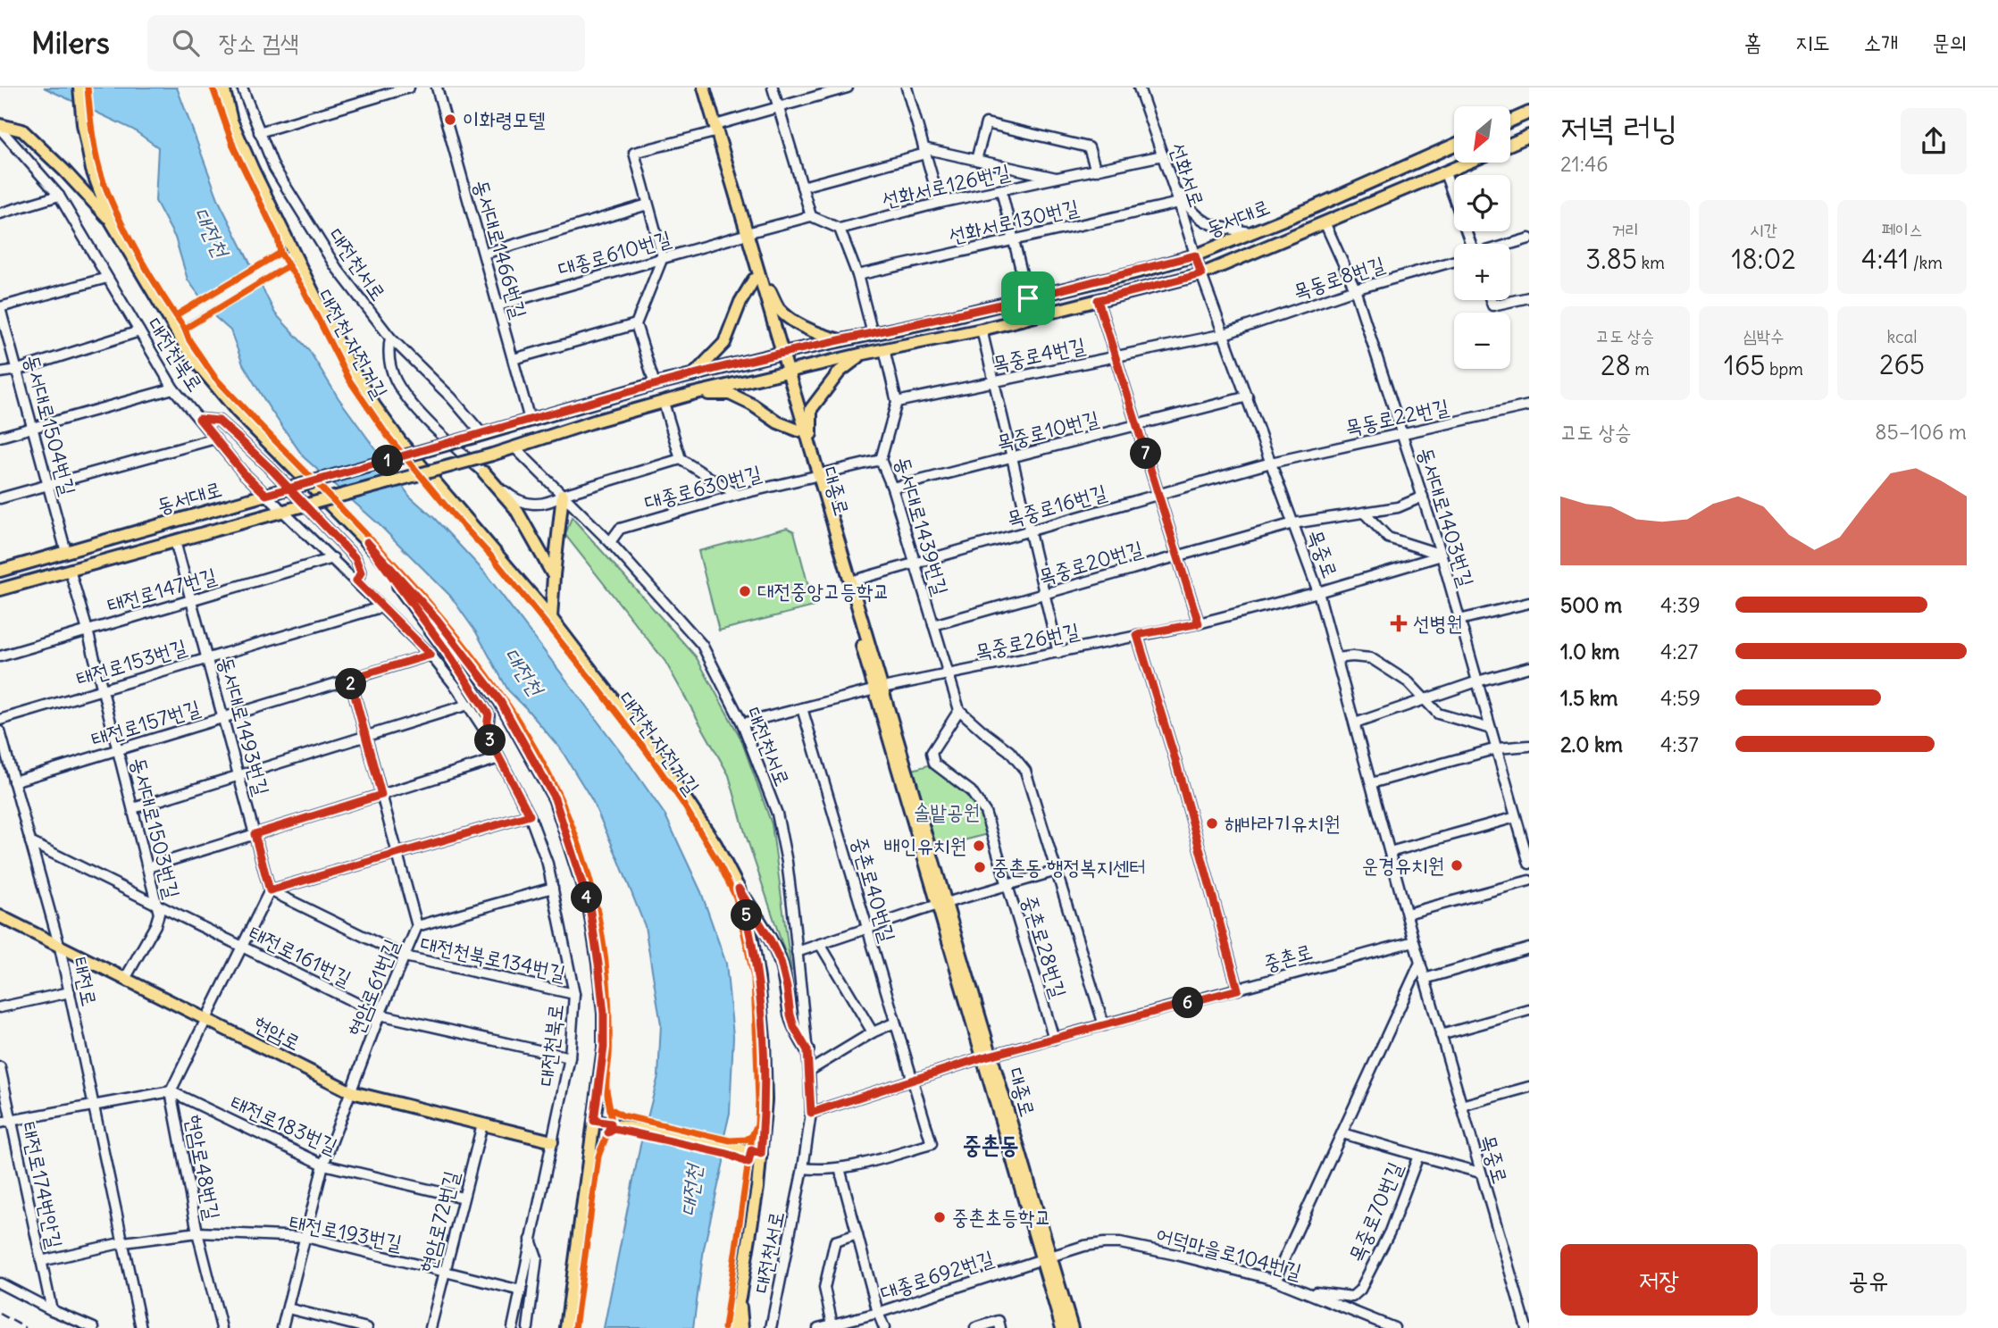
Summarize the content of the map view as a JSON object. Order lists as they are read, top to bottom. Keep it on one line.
{"streets":{"main road":["동서대로","대종로","현암로"],"street":["선화서로","선화서로126번길","선화서로130번길","동서대로1466번길","대종로610번길","대전천서로","목동로8번길","대전천북로","목중로4번길","목동로22번길","동서대로1504번길","목중로10번길","대종로630번길","목중로16번길","동서대로1403번길","동서대로1439번길","목중로","목중로20번길","태전로147번길","목중로26번길","태전로153번길","태전로157번길","동서대로1493번길","동서대로1503번길","중촌로40번길","중촌로28번길","태전로161번길","중촌로","대전천북로134번길","태전로","현암로61번길","태전로183번길","현암로48번길","태전로174번안길","목중로70번길","현암로72번길","태전로193번길","어덕마을로104번길","대종로692번길"],"cycle path":["대전천 자전거길"]},"crossings":[["선화서로","선화서로126번길"],["선화서로","동서대로"],["선화서로","선화서로130번길"],["선화서로","목중로"],["동서대로","동서대로1466번길"],["동서대로","대전천서로"],["동서대로","대전천북로"],["동서대로","동서대로1504번길"],["동서대로","대종로"],["동서대로","동서대로1403번길"],["동서대로","동서대로1439번길"],["동서대로","목중로"],["동서대로","동서대로1493번길"],["동서대로","동서대로1503번길"],["동서대로1466번길","대종로610번길"],["대종로610번길","대종로"],["대전천서로","대종로630번길"],["대전천서로","목중로26번길"],["대전천서로","중촌로"],["목동로8번길","목중로4번길"],["목동로8번길","동서대로1403번길"],["목동로8번길","목중로"],["대전천북로","태전로147번길"],["대전천북로","태전로153번길"],["대전천북로","태전로157번길"],["대전천북로","태전로161번길"],["대전천북로","대전천북로134번길"],["대전천북로","현암로"],["대전천북로","태전로193번길"],["목중로4번길","동서대로1439번길"],["목중로4번길","목중로"],["목동로22번길","목중로16번길"],["목동로22번길","동서대로1403번길"],["목동로22번길","목중로"],["목중로10번길","동서대로1439번길"],["목중로10번길","목중로"],["대종로630번길","대종로"],["대종로","목중로16번길"],["대종로","동서대로1439번길"],["대종로","목중로26번길"],["대종로","중촌로"],["대종로","어덕마을로104번길"],["대종로","대종로692번길"],["목중로16번길","동서대로1439번길"],["목중로16번길","목중로"],["동서대로1403번길","목중로20번길"],["동서대로1403번길","목중로26번길"],["동서대로1439번길","목중로20번길"],["동서대로1439번길","목중로26번길"],["동서대로1439번길","중촌로28번길"],["목중로","목중로20번길"],["목중로","목중로26번길"],["목중로","중촌로"],["목중로","목중로70번길"],["태전로147번길","동서대로1493번길"],["태전로147번길","동서대로1503번길"],["목중로26번길","중촌로40번길"],["태전로153번길","동서대로1493번길"],["태전로153번길","동서대로1503번길"],["태전로157번길","동서대로1493번길"],["태전로157번길","동서대로1503번길"],["태전로157번길","태전로"],["태전로157번길","현암로61번길"],["동서대로1493번길","대전천북로134번길"],["동서대로1503번길","태전로161번길"],["동서대로1503번길","현암로"],["중촌로40번길","중촌로"],["중촌로28번길","중촌로"],["태전로161번길","태전로"],["태전로161번길","현암로61번길"],["대전천북로134번길","현암로61번길"],["태전로","현암로"],["태전로","태전로193번길"],["현암로61번길","현암로"],["현암로61번길","태전로183번길"],["현암로61번길","태전로193번길"],["현암로","현암로48번길"],["현암로","현암로72번길"],["태전로183번길","현암로48번길"],["태전로183번길","현암로72번길"],["현암로48번길","태전로193번길"],["목중로70번길","어덕마을로104번길"],["현암로72번길","태전로193번길"],["어덕마을로104번길","대종로692번길"]],"districts":["중촌동"],"water":["대전천"],"parks":["솔밭공원"],"places":{"other":["이화령모텔","대전중앙고등학교","해바라기유치원","배인유치원","운경유치원","중촌동 행정복지센터","중촌초등학교"],"health":["선병원"]},"north":"bottom left","page":{"header":"Milers","search":"장소 검색","nav":["홈","지도","소개","문의"],"heading":["저녁 러닝","21:46"],"map_buttons":["+","−"],"stats":[["거리","3.85 km"],["시간","18:02"],["페이스","4:41 /km"],["고도 상승","28 m"],["심박수","165 bpm"],["kcal","265"]],"chart":["고도 상승","85–106 m"],"pins":["7","1","2","3","4","5","6"],"list":[{"name":"500 m","note":"4:39"},{"name":"1.0 km","note":"4:27"},{"name":"1.5 km","note":"4:59"},{"name":"2.0 km","note":"4:37"}],"buttons":["저장","공유"]}}
